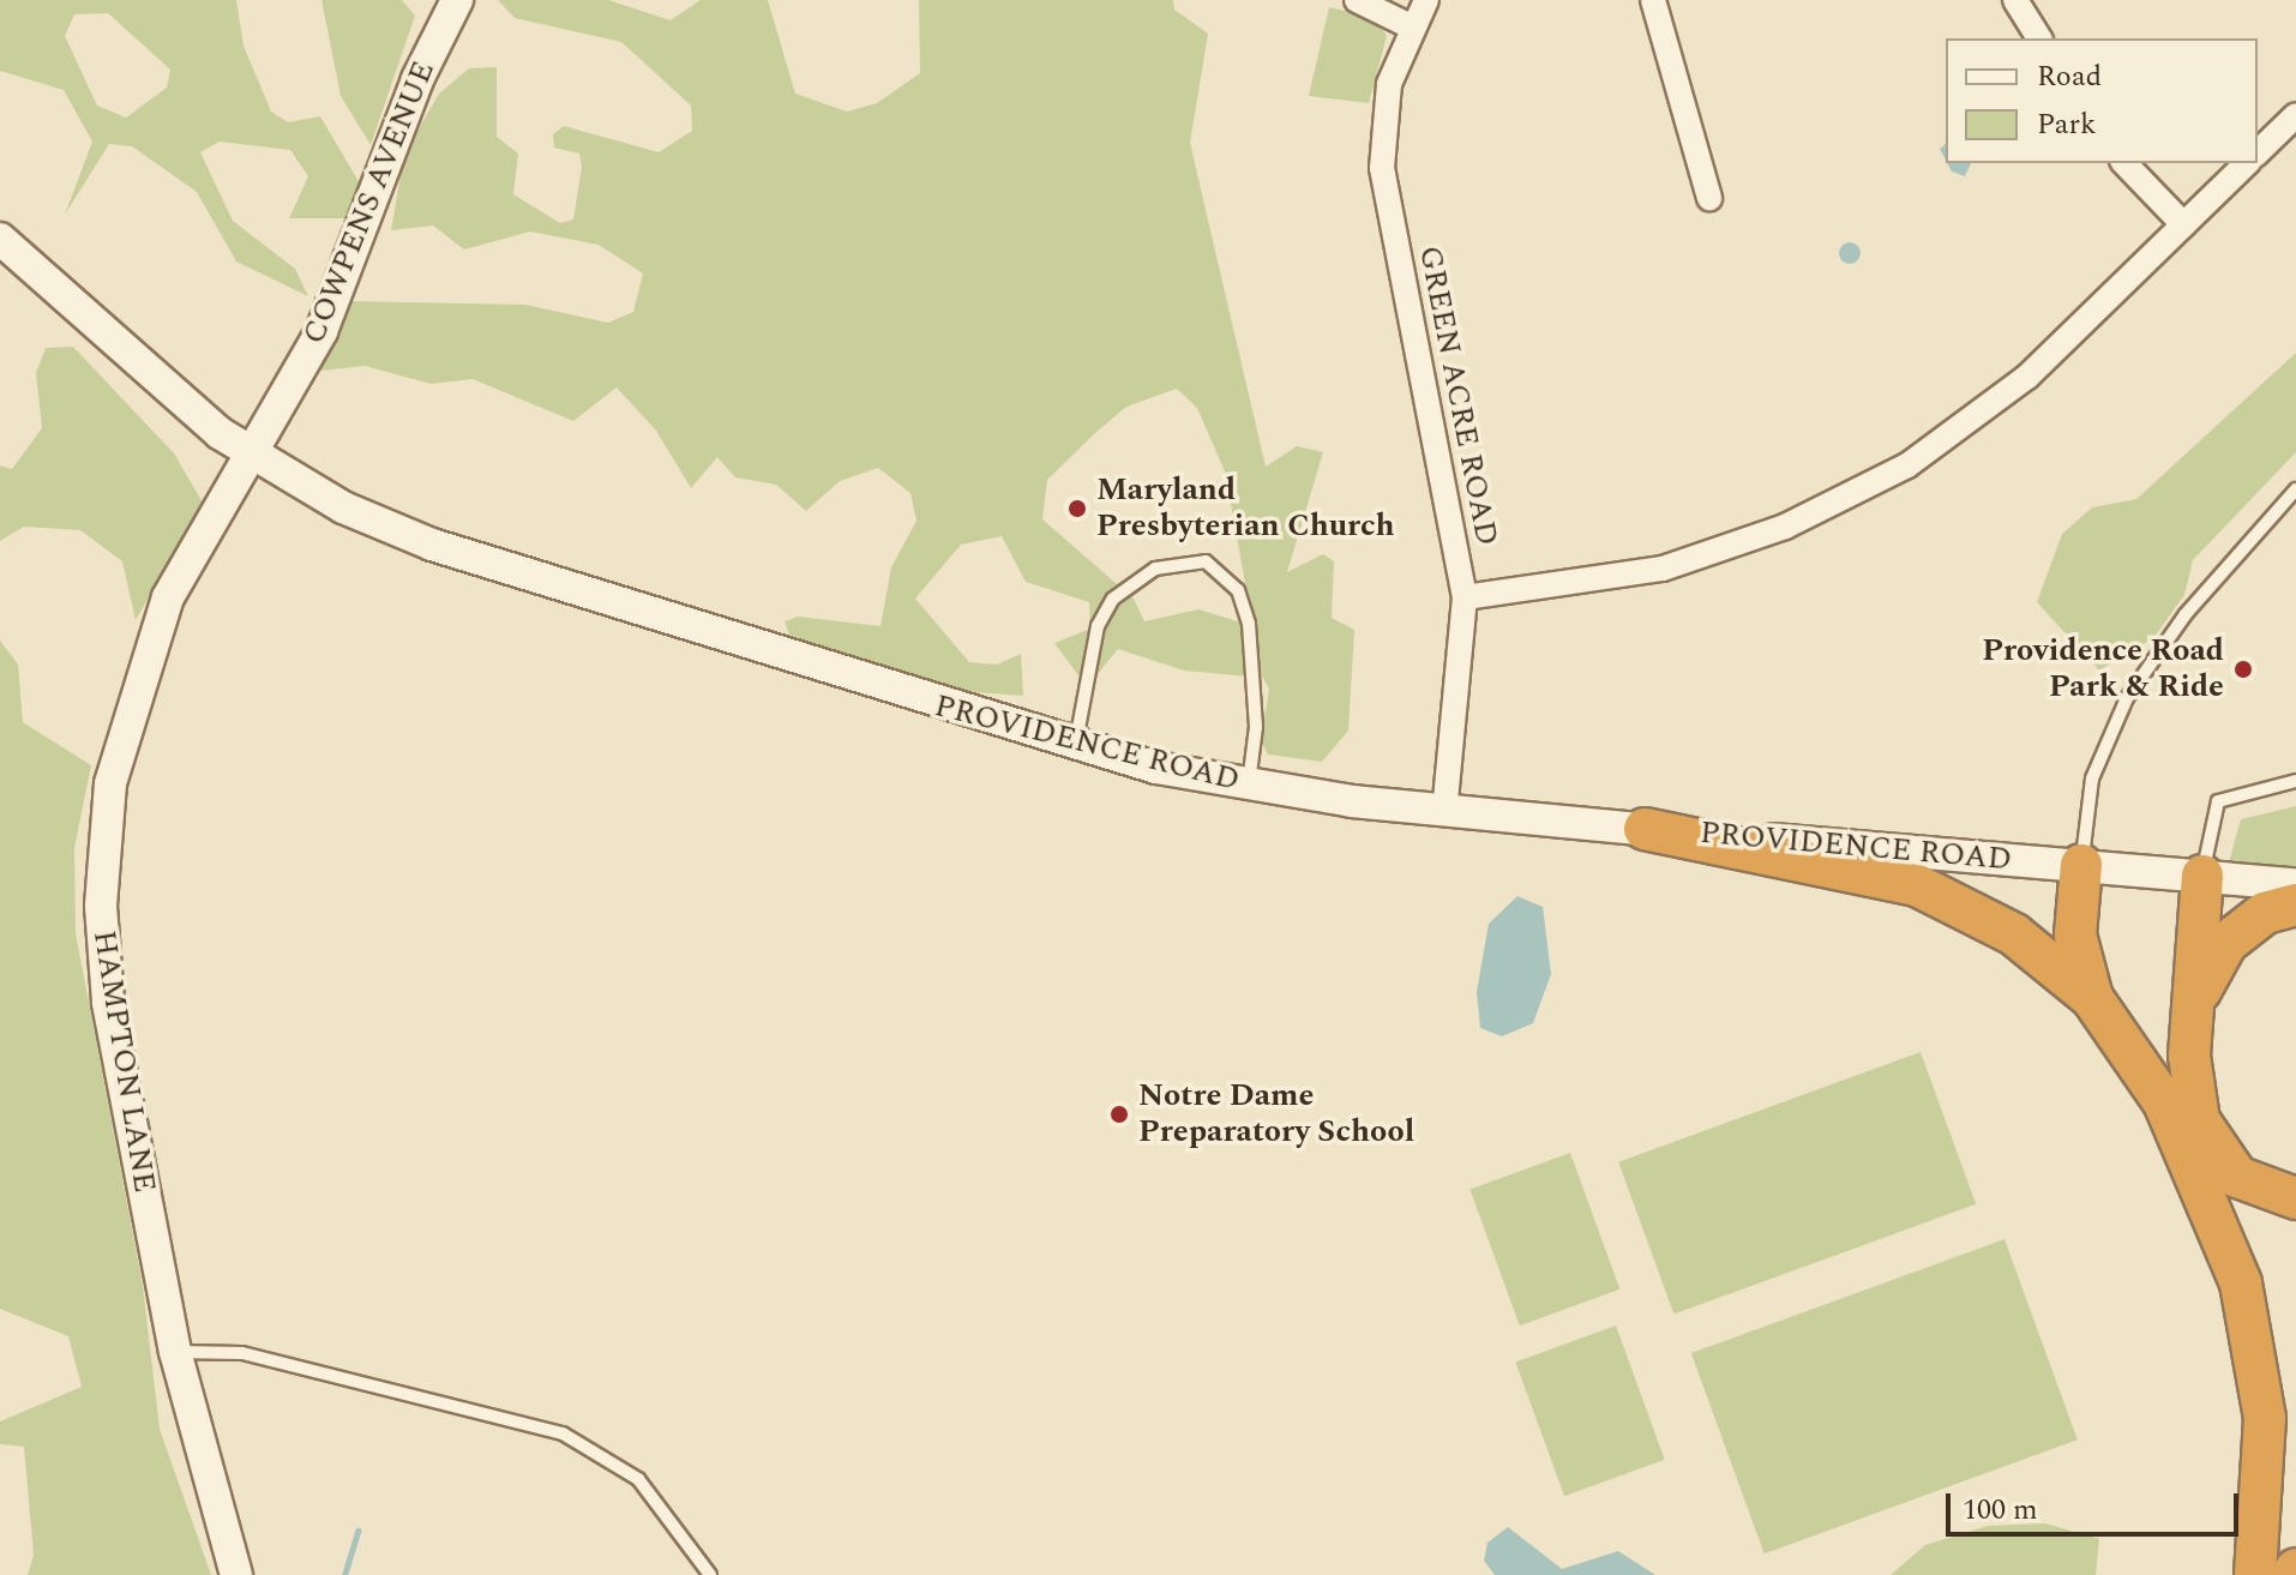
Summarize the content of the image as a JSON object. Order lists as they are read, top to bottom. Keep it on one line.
{"streets":{"street":["COWPENS AVENUE","GREEN ACRE ROAD","PROVIDENCE ROAD","HAMPTON LANE"]},"crossings":[["COWPENS AVENUE","PROVIDENCE ROAD"],["COWPENS AVENUE","HAMPTON LANE"],["GREEN ACRE ROAD","PROVIDENCE ROAD"],["PROVIDENCE ROAD","HAMPTON LANE"]],"places":["Maryland Presbyterian Church","Providence Road Park & Ride","Notre Dame Preparatory School"],"legend":["Road","Park"],"scale_bar":"100 m"}
